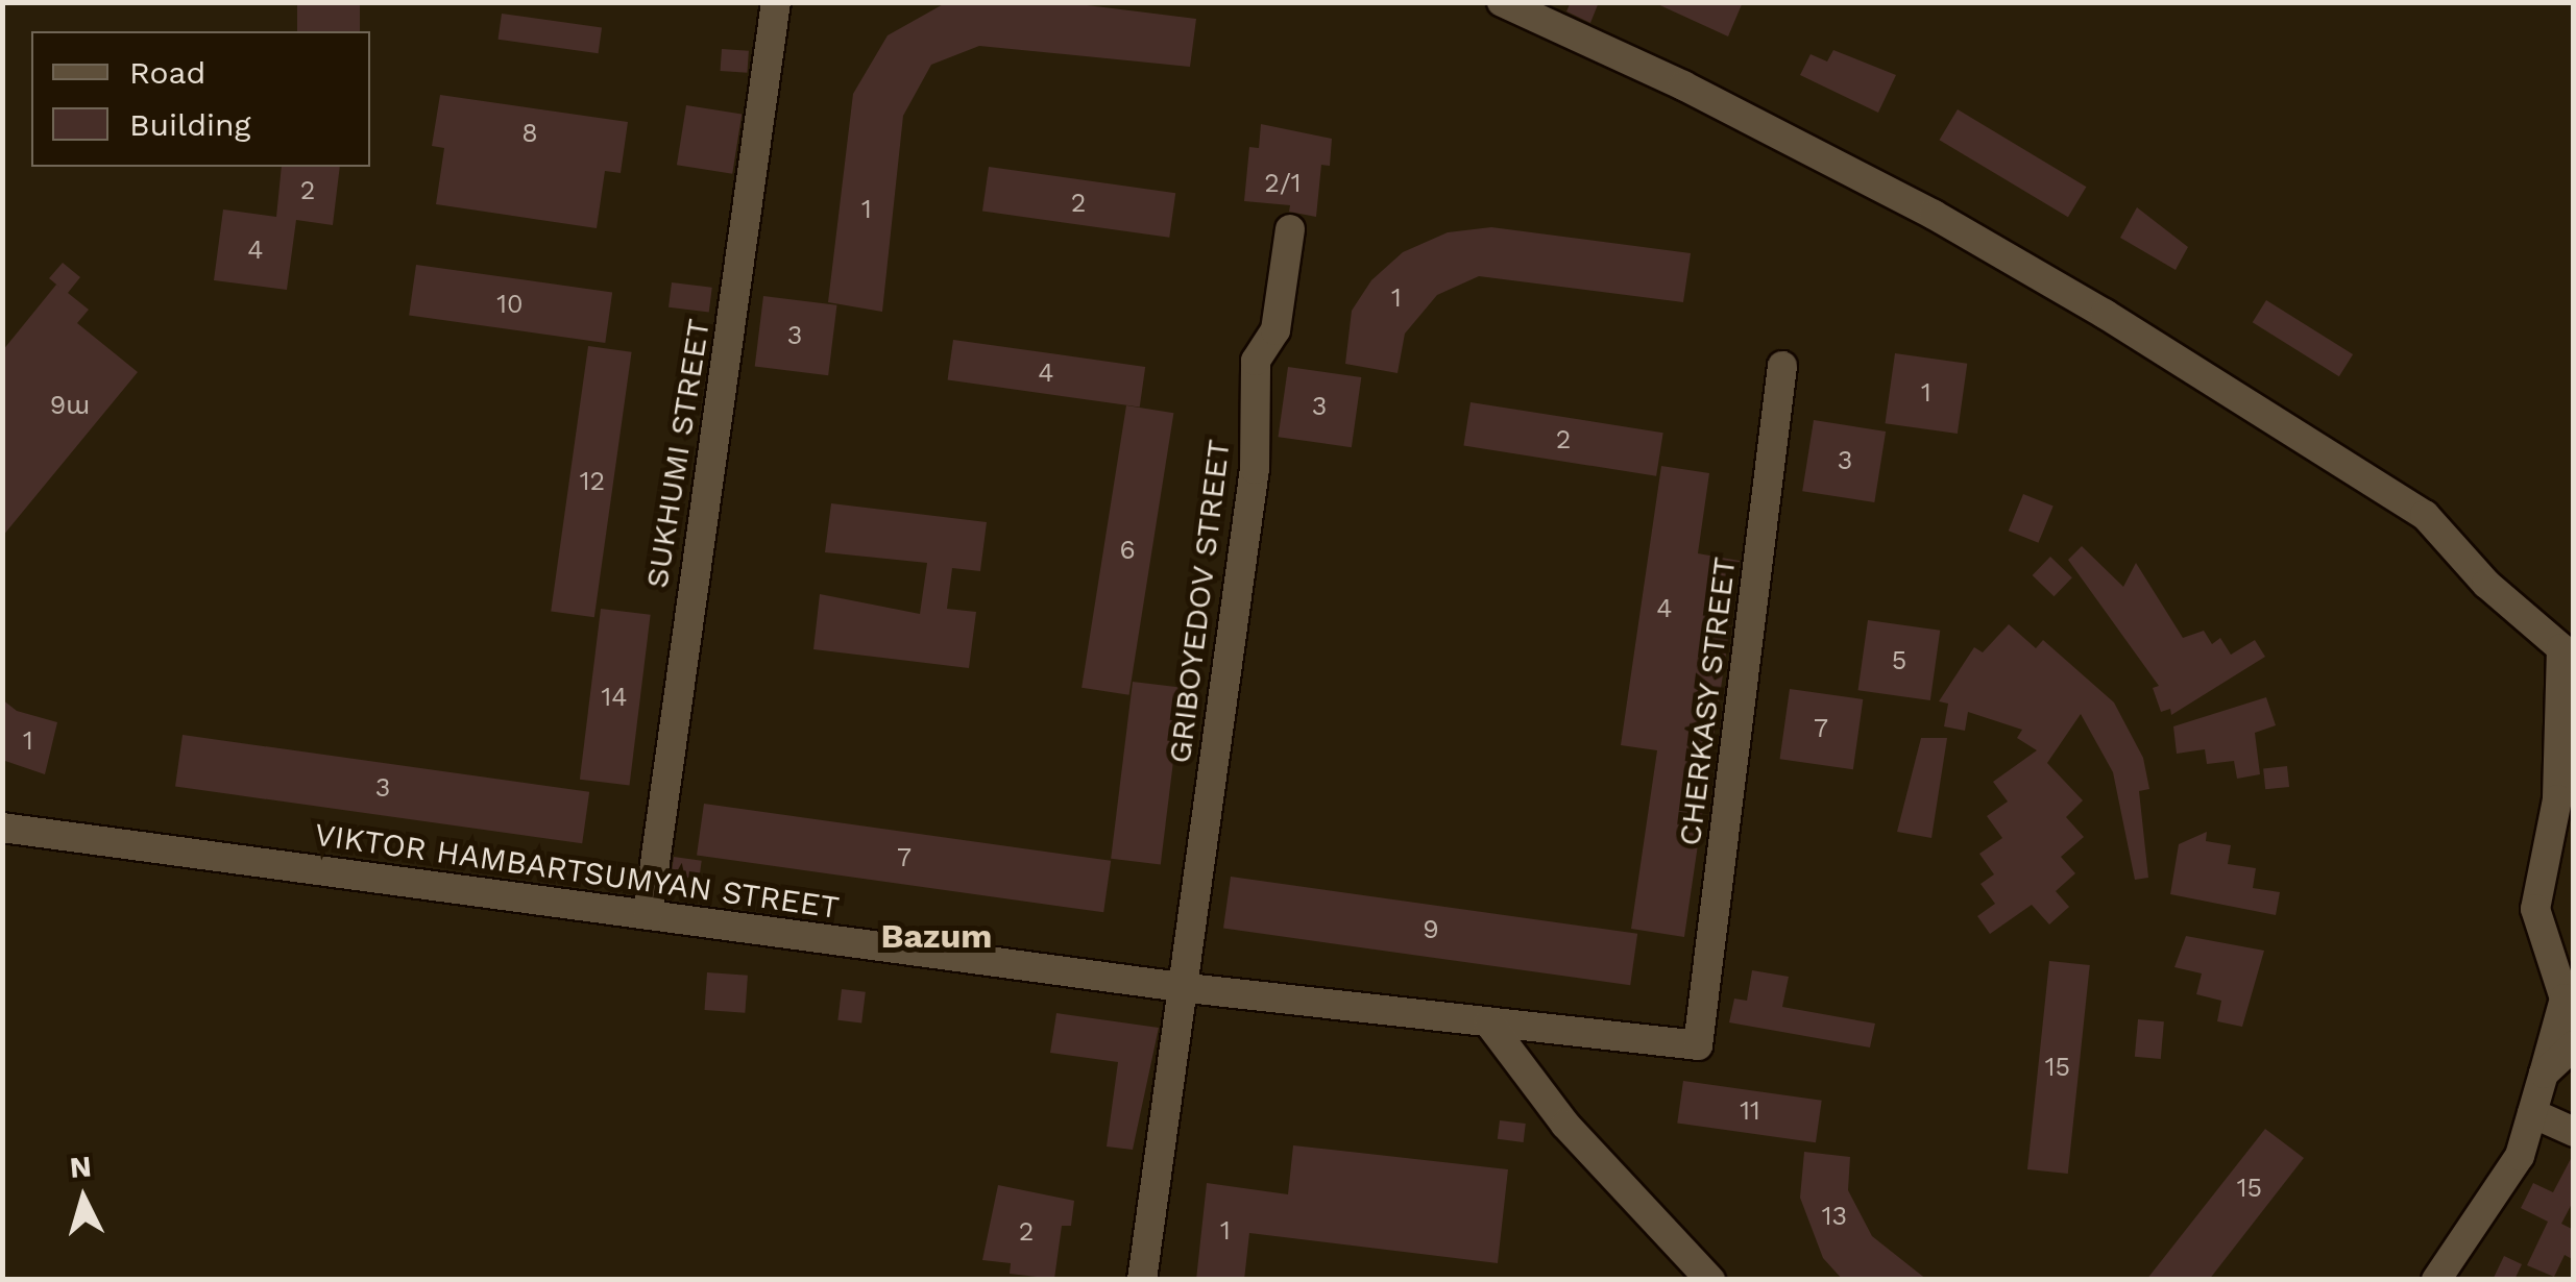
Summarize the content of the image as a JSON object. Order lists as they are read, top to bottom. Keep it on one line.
{"streets":{"street":["SUKHUMI STREET","GRIBOYEDOV STREET","CHERKASY STREET","VIKTOR HAMBARTSUMYAN STREET"]},"crossings":[["SUKHUMI STREET","VIKTOR HAMBARTSUMYAN STREET"],["GRIBOYEDOV STREET","VIKTOR HAMBARTSUMYAN STREET"],["CHERKASY STREET","VIKTOR HAMBARTSUMYAN STREET"]],"districts":["Bazum"],"house_numbers":["8","2/1","2","2","1","4","1","10","3","4","1","9ա","3","2","3","12","6","4","5","14","7","1","3","7","9","15","11","15","13","1","2"],"legend":["Road","Building"],"north":"top"}
